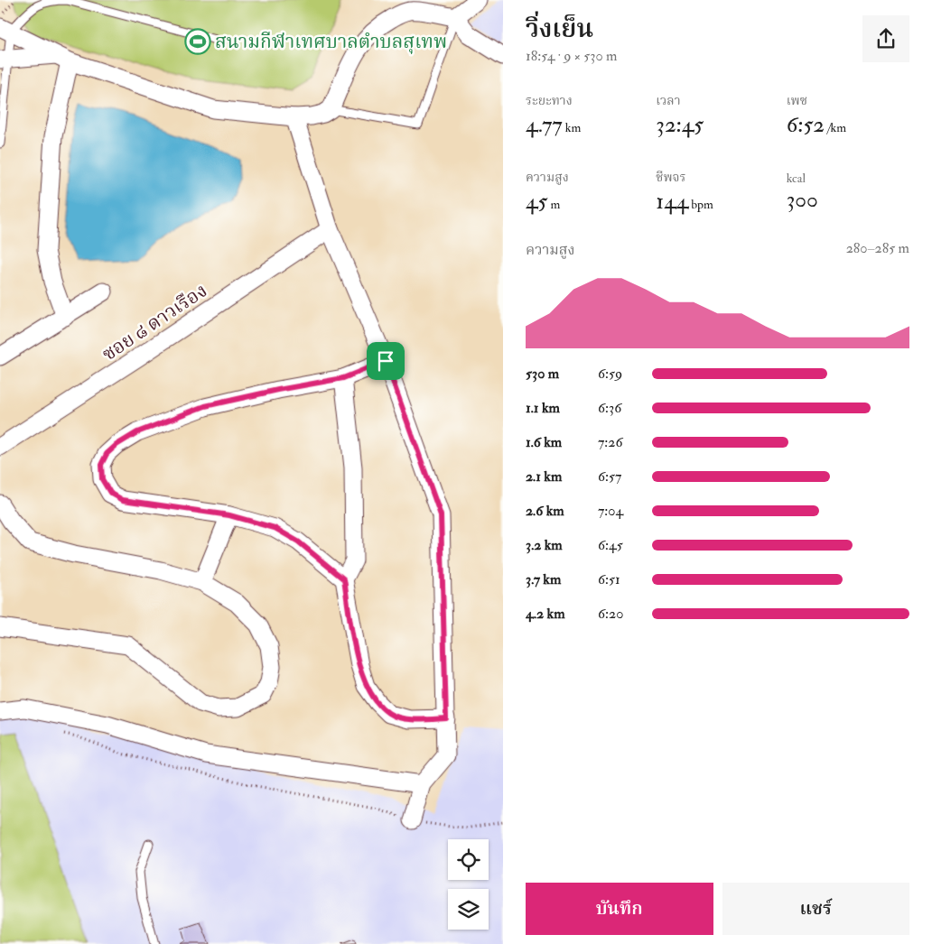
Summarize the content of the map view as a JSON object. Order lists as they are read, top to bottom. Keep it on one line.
{"streets":{"street":["ซอย ๘ ดาวเรือง"]},"places":{"sports":["สนามกีฬาเทศบาลตำบลสุเทพ"]},"page":{"heading":["วิ่งเย็น","18:54 · 9 × 530 m"],"stats":[["ระยะทาง","4.77 km"],["เวลา","32:45"],["เพซ","6:52 /km"],["ความสูง","45 m"],["ชีพจร","144 bpm"],["kcal","300"]],"chart":["ความสูง","280–285 m"],"list":[{"name":"530 m","note":"6:59"},{"name":"1.1 km","note":"6:36"},{"name":"1.6 km","note":"7:26"},{"name":"2.1 km","note":"6:57"},{"name":"2.6 km","note":"7:04"},{"name":"3.2 km","note":"6:45"},{"name":"3.7 km","note":"6:51"},{"name":"4.2 km","note":"6:20"}],"buttons":["บันทึก","แชร์"]}}
